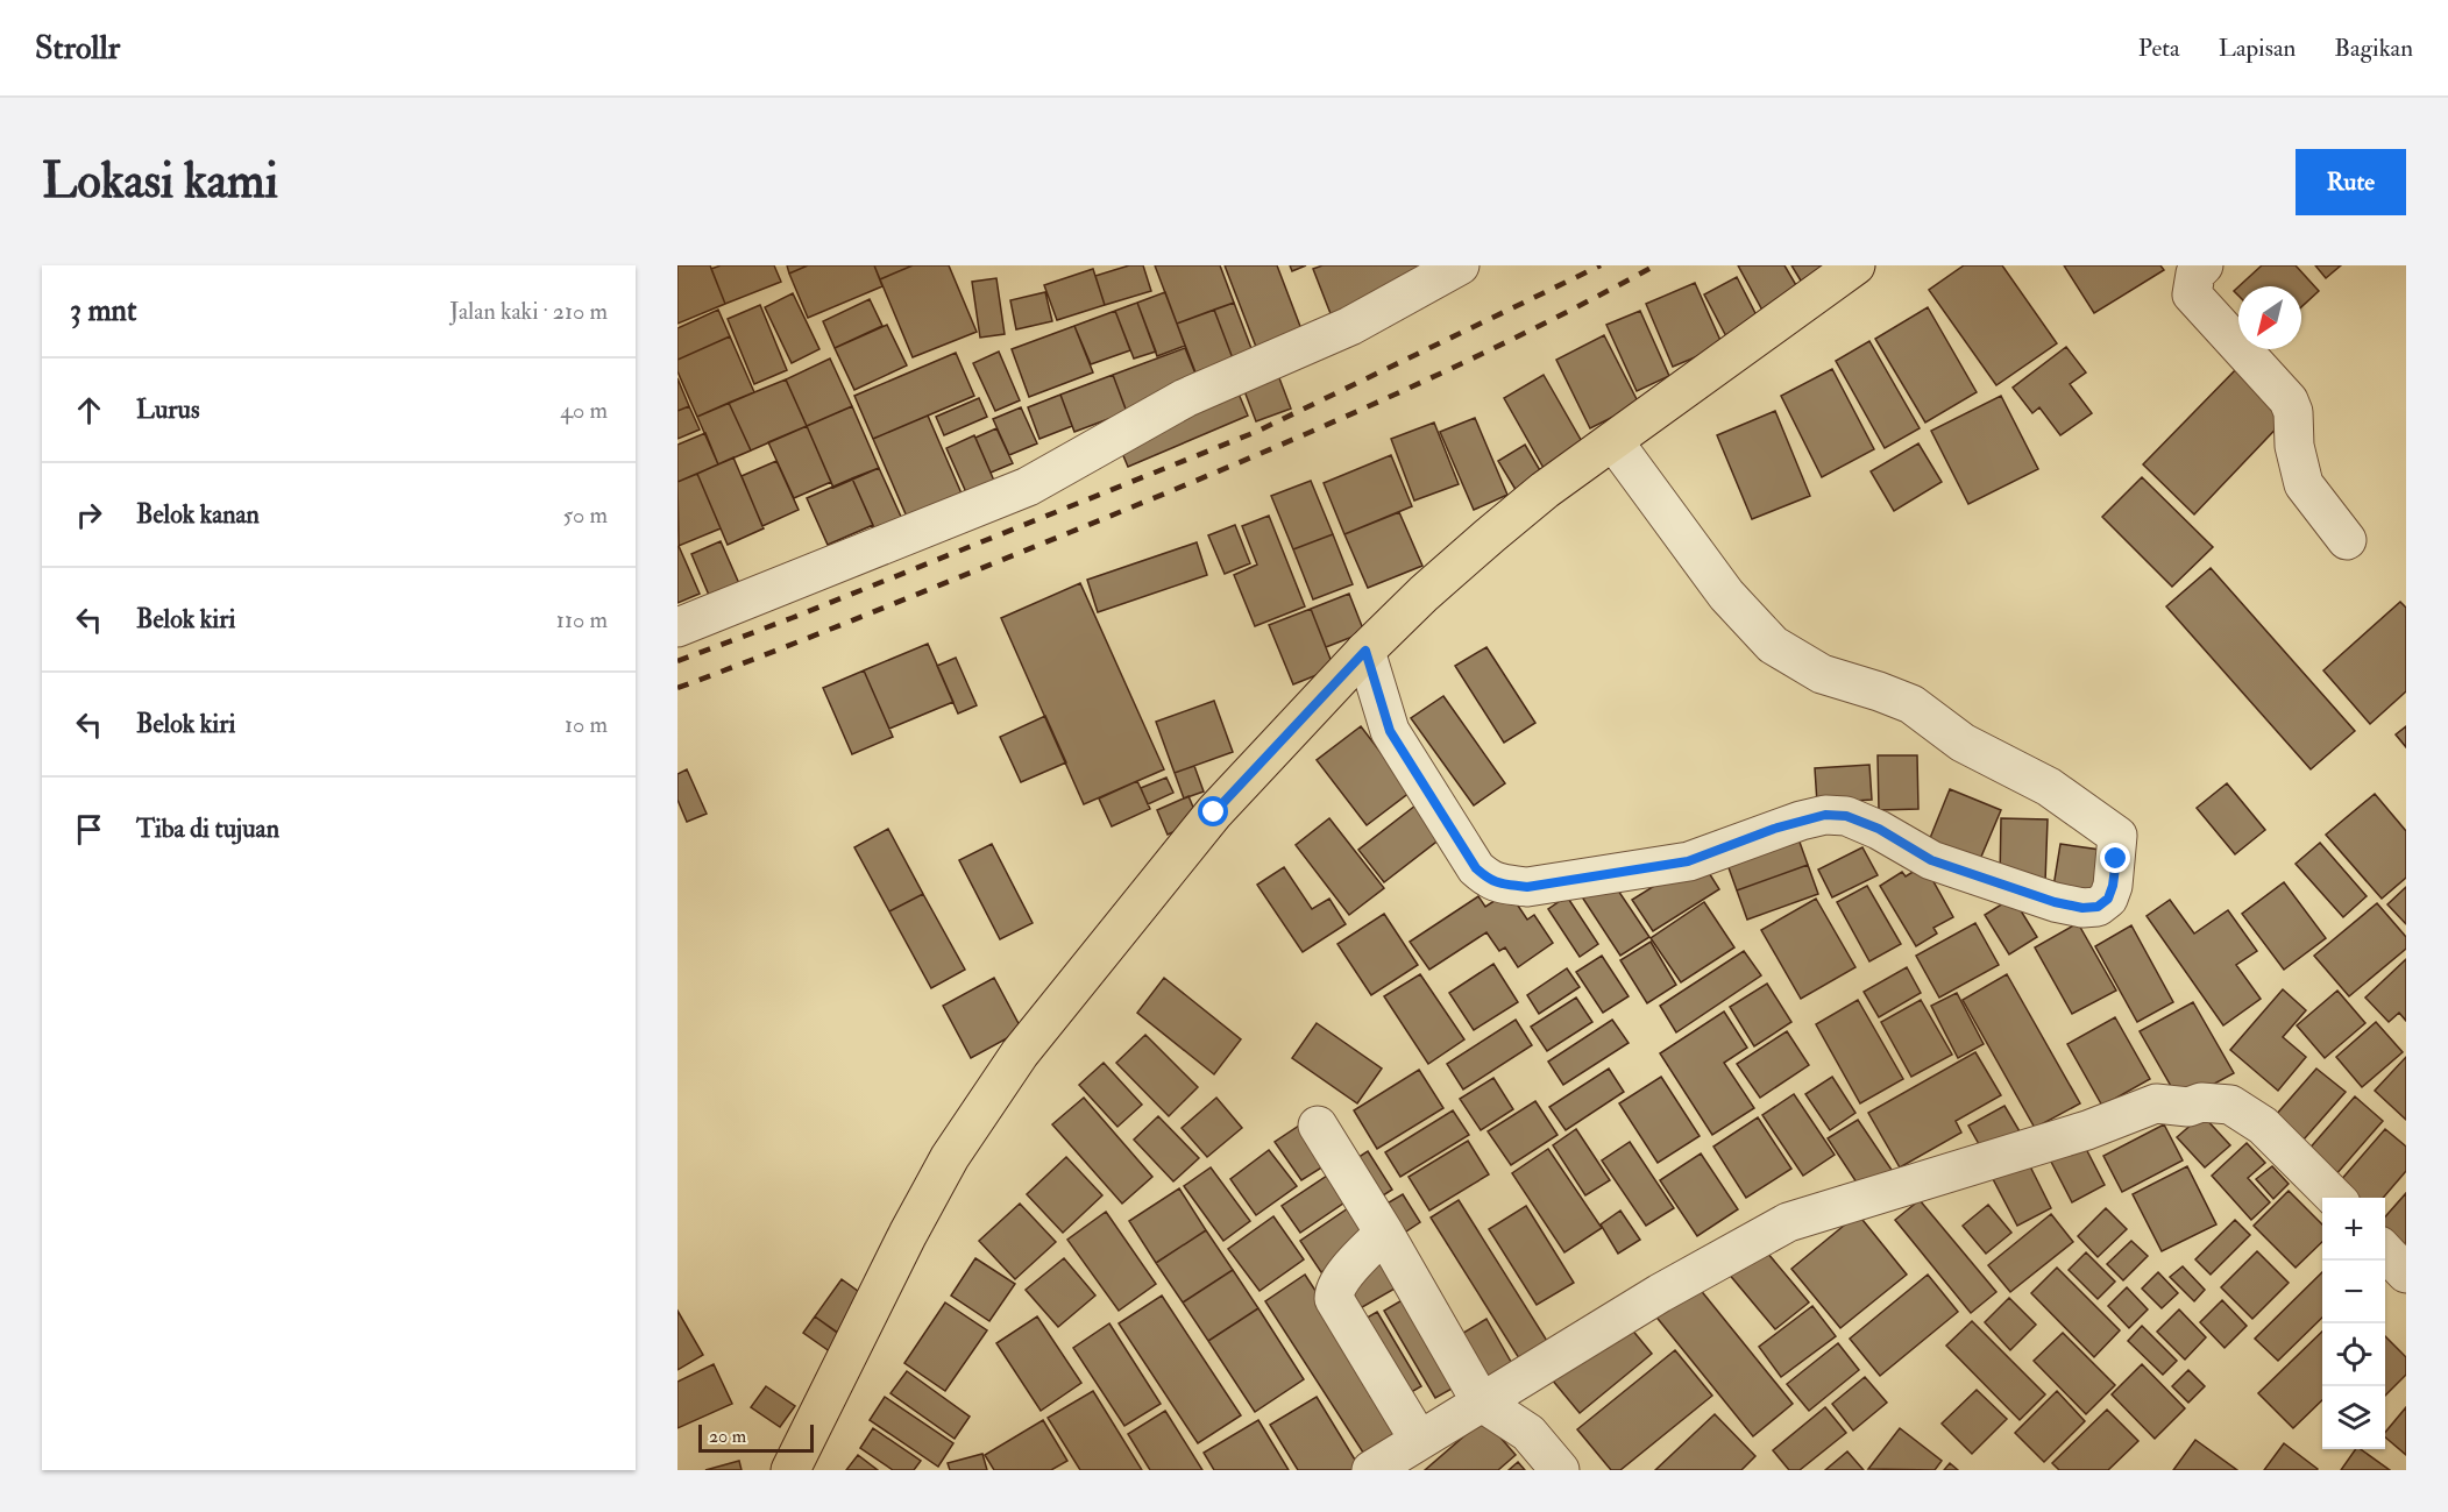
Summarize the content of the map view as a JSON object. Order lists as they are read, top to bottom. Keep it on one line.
{"scale_bar":"20 m","north":"bottom left","page":{"header":"Strollr","nav":["Peta","Lapisan","Bagikan"],"buttons":"Rute","title":"Lokasi kami","heading":["3 mnt","Jalan kaki · 210 m"],"list":[["Lurus","40 m"],["Belok kanan","50 m"],["Belok kiri","110 m"],["Belok kiri","10 m"],"Tiba di tujuan"],"map_buttons":["+","−"],"scale":"20 m"}}
